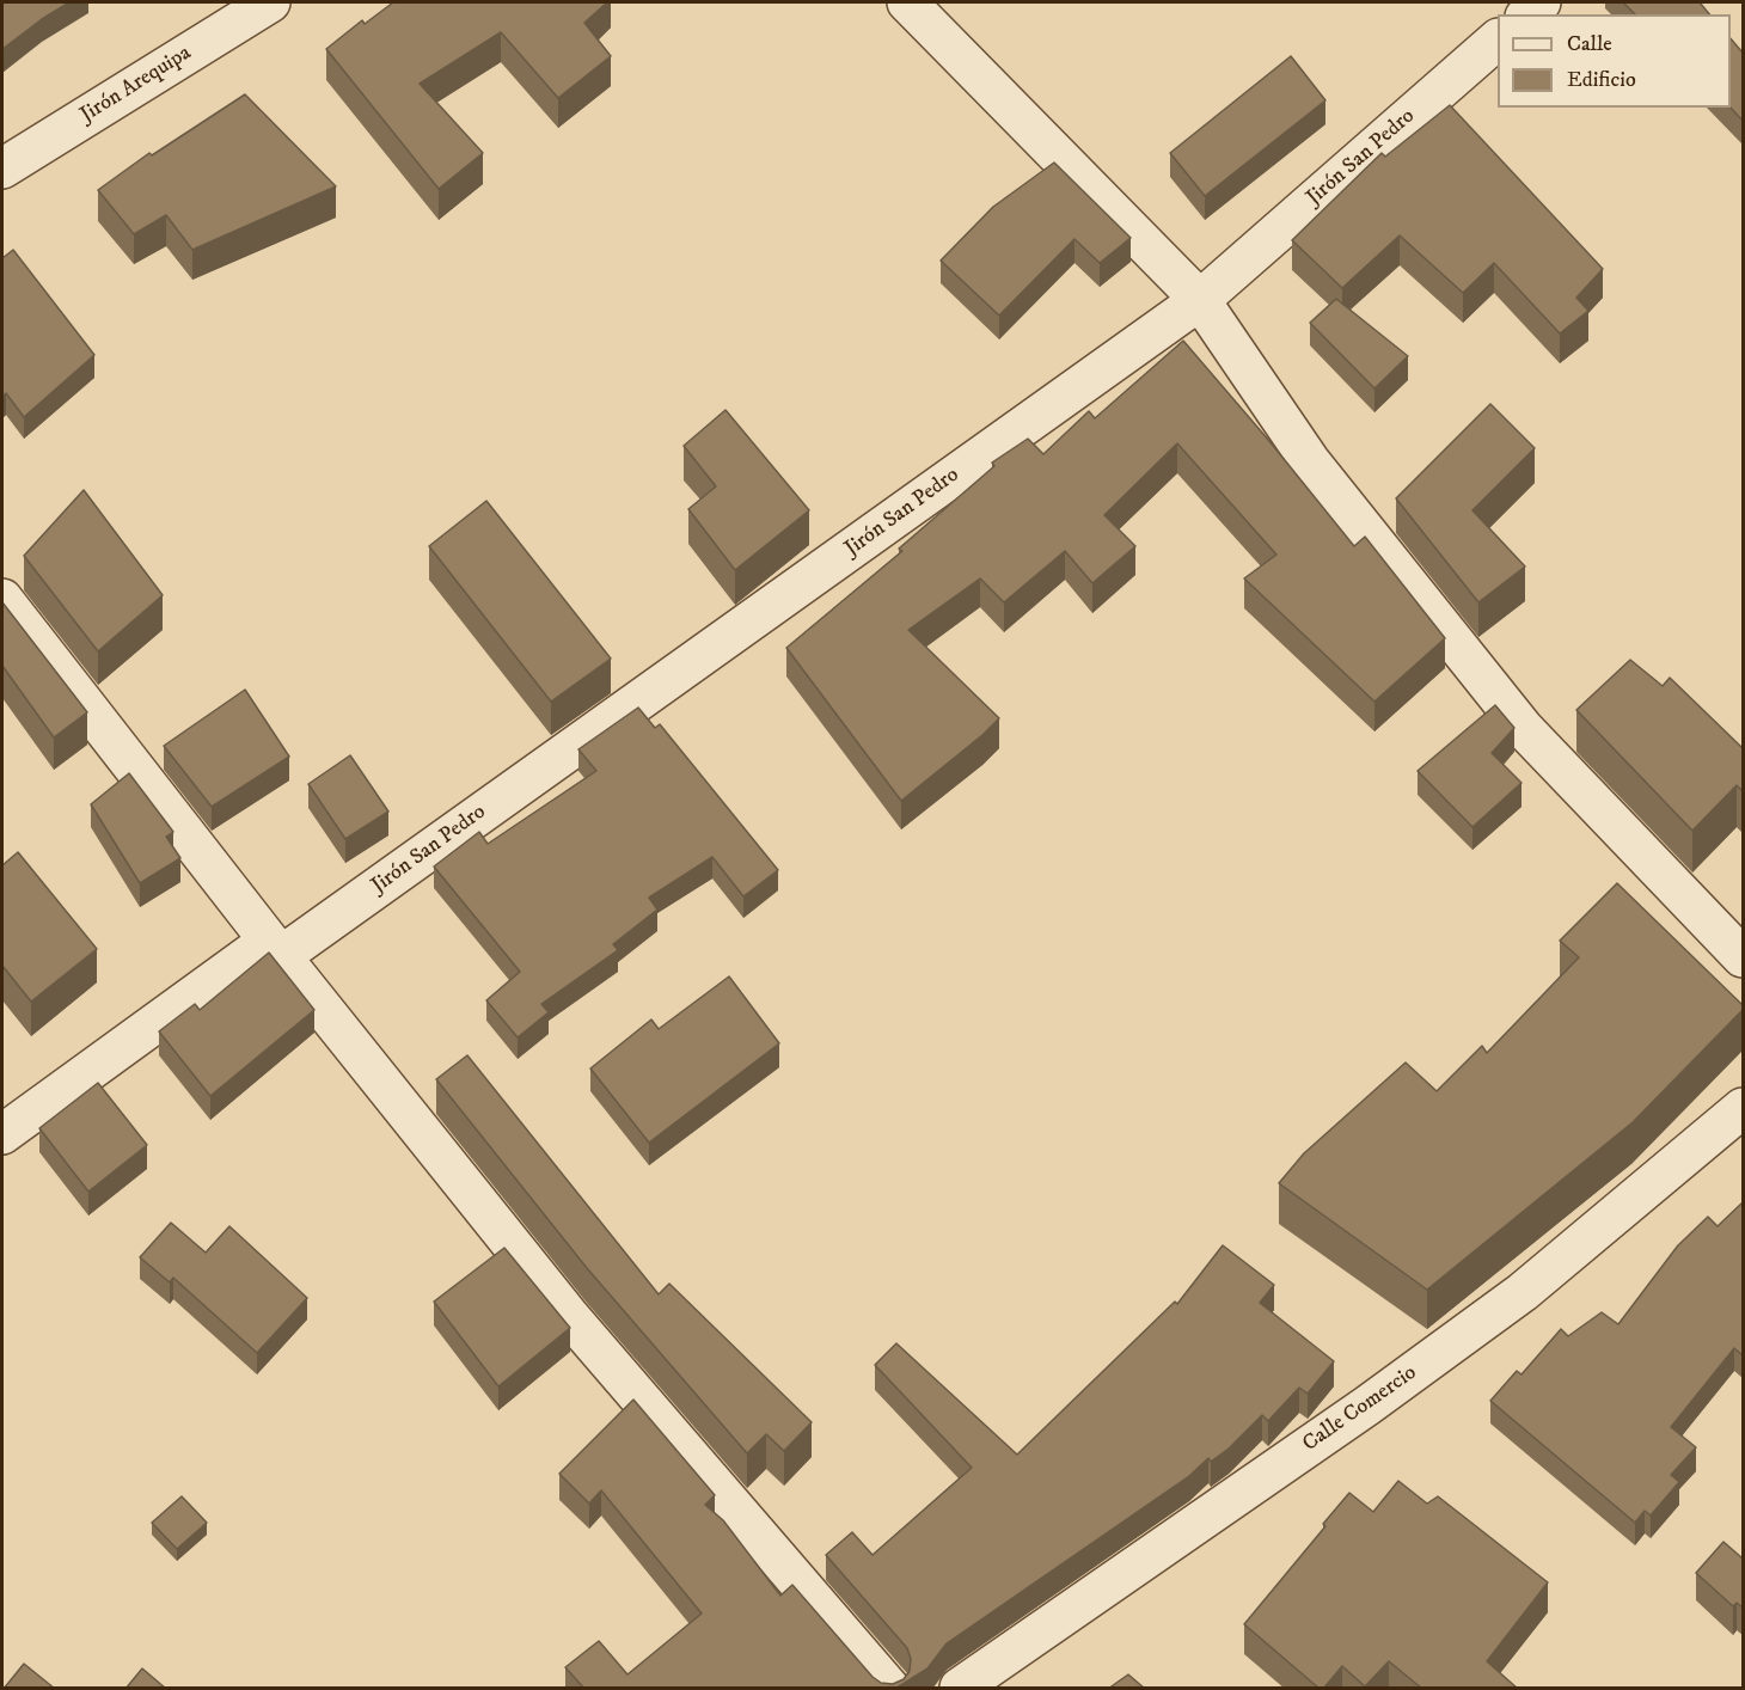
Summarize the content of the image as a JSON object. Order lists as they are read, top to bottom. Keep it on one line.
{"streets":{"street":["Jirón Arequipa","Jirón San Pedro","Calle Comercio"]},"legend":["Calle","Edificio"]}
